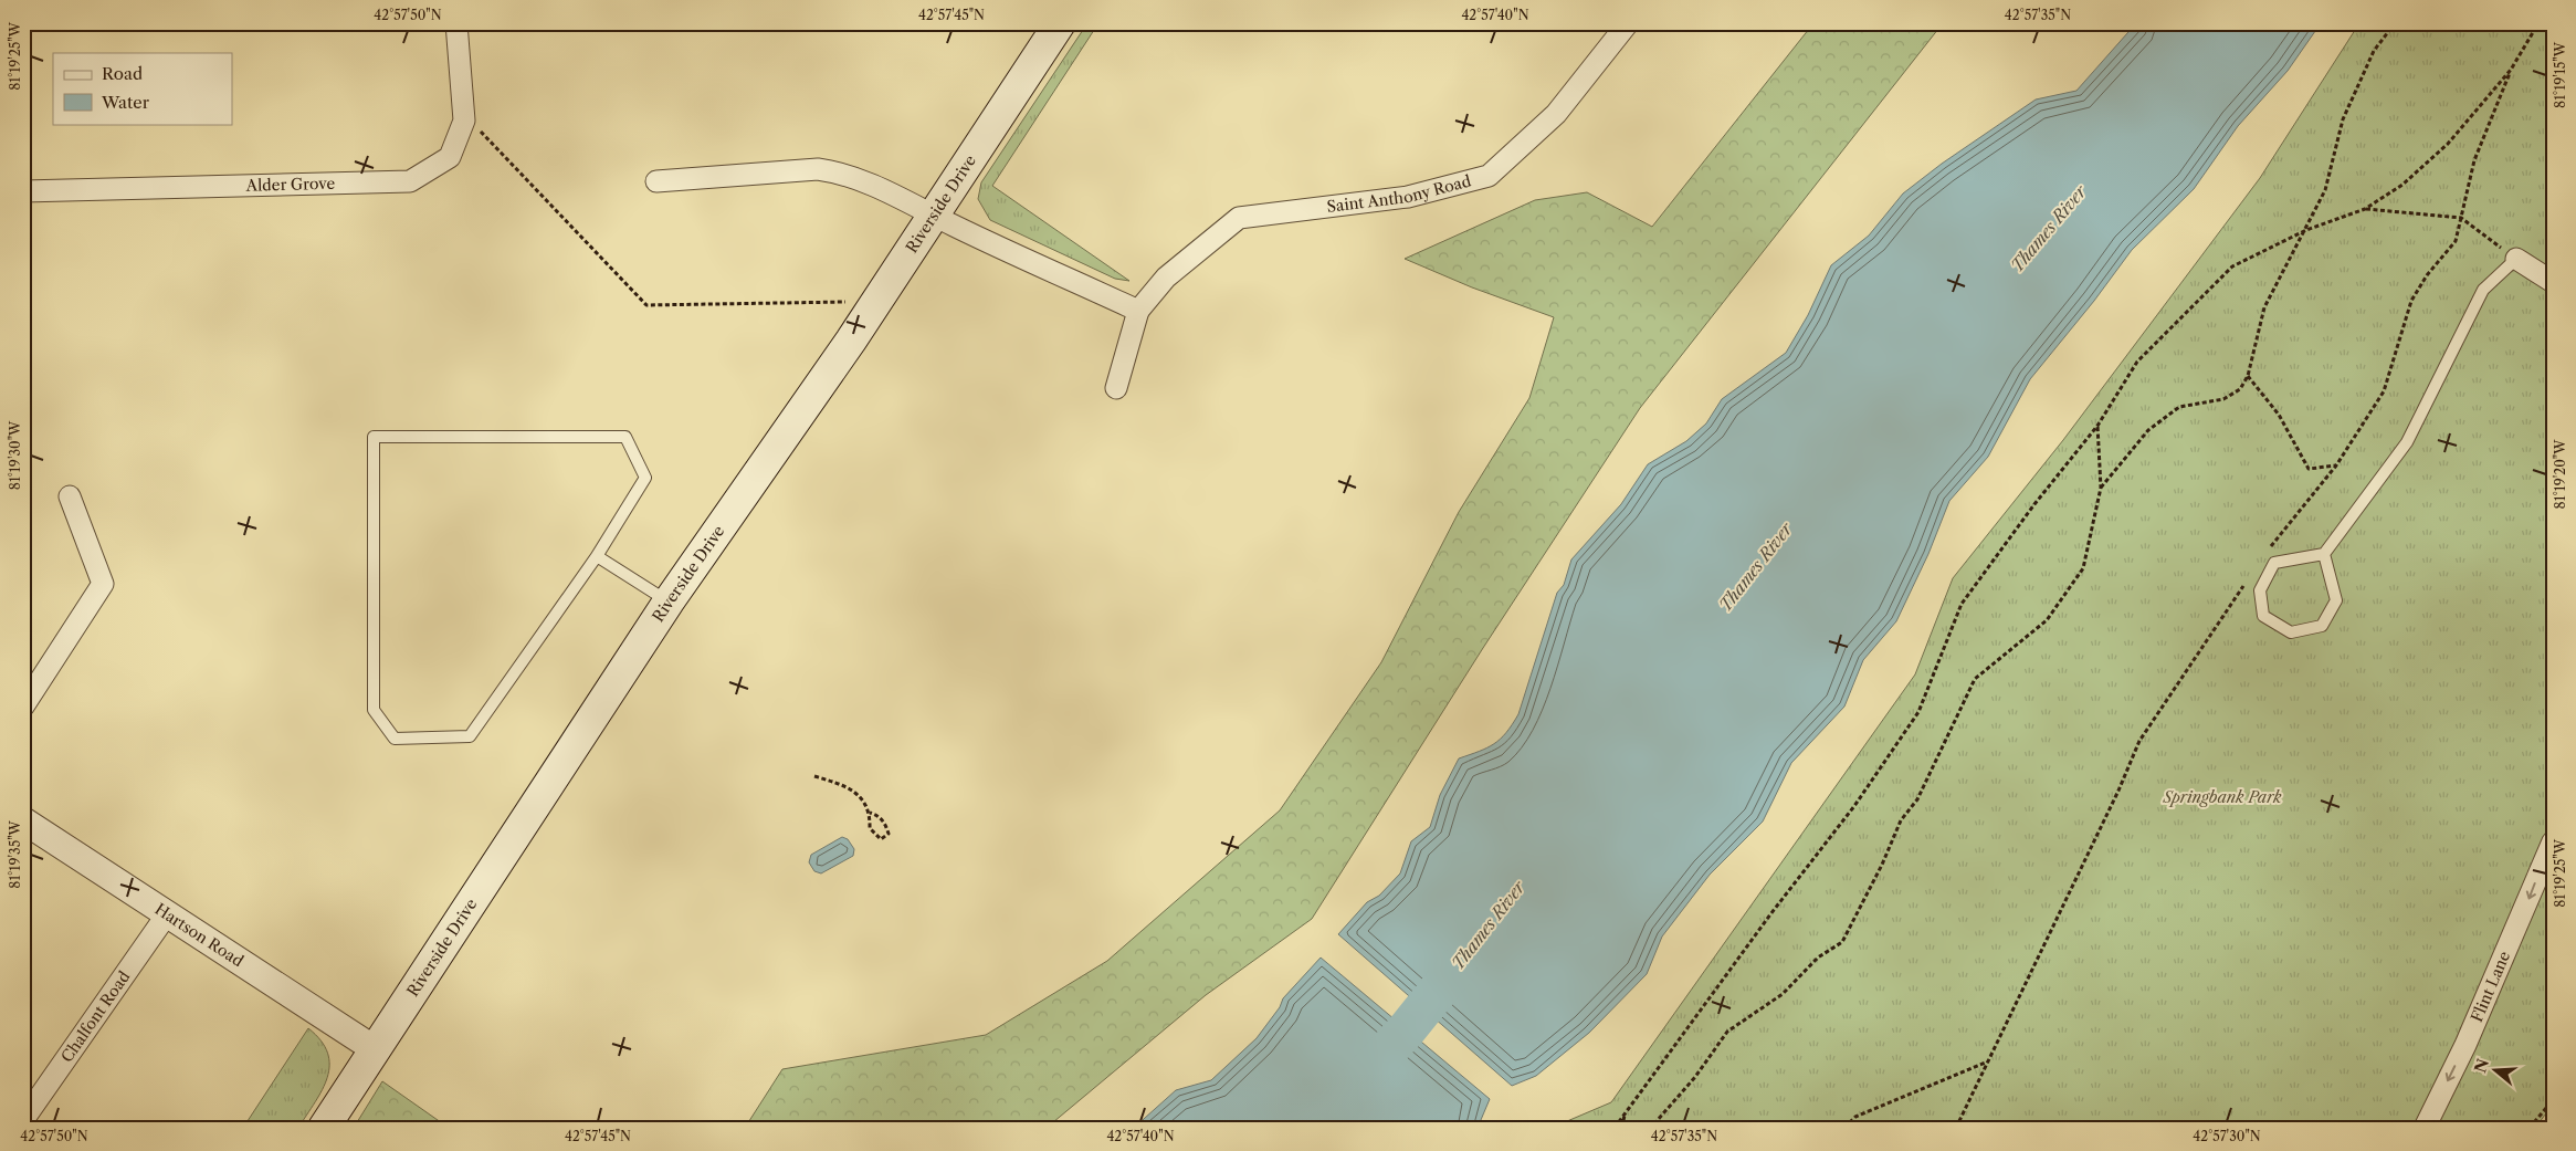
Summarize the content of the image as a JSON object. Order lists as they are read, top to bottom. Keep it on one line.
{"streets":{"main road":["Riverside Drive"],"street":["Alder Grove","Saint Anthony Road","Hartson Road","Flint Lane","Chalfont Road"]},"crossings":[["Riverside Drive","Hartson Road"],["Hartson Road","Chalfont Road"]],"one_way":["Flint Lane"],"water":["Thames River"],"parks":["Springbank Park"],"legend":["Road","Water"],"north":"left","coordinates":["42°57'50\"N","42°57'45\"N","42°57'40\"N","42°57'35\"N","81°19'25\"W","81°19'15\"W","81°19'30\"W","81°19'20\"W","81°19'35\"W","42°57'30\"N"]}
